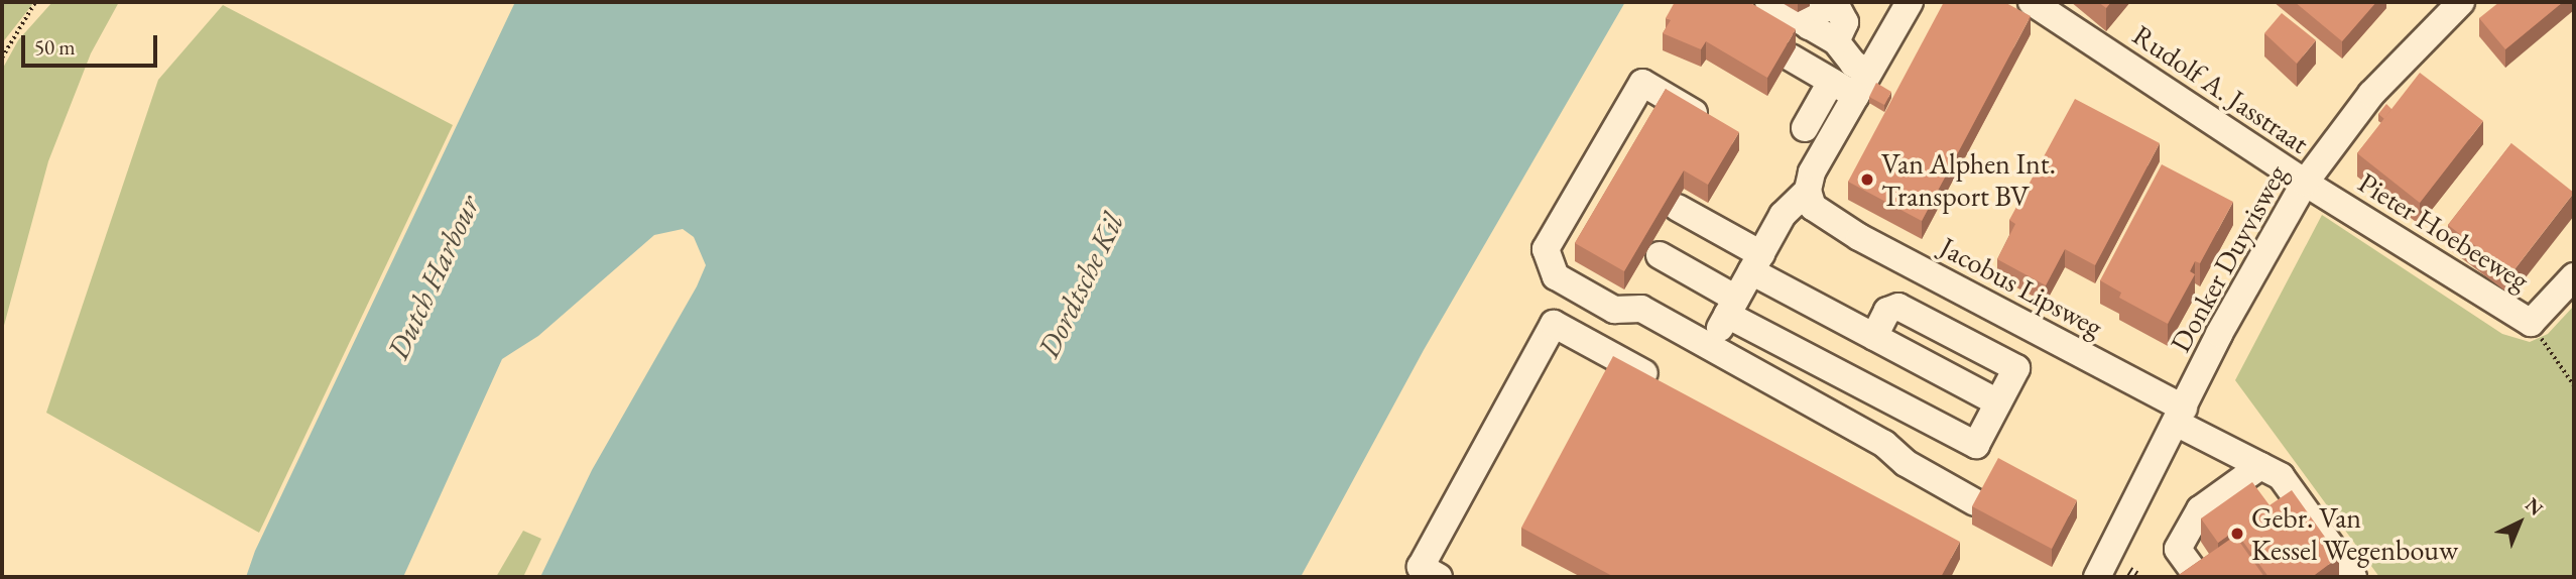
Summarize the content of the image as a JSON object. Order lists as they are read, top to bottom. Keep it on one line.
{"streets":{"street":["Rudolf A. Jasstraat","Pieter Hoebeeweg","Donker Duyvisweg","Jacobus Lipsweg"]},"crossings":[["Rudolf A. Jasstraat","Pieter Hoebeeweg"],["Rudolf A. Jasstraat","Donker Duyvisweg"],["Pieter Hoebeeweg","Donker Duyvisweg"],["Donker Duyvisweg","Jacobus Lipsweg"]],"water":["Dutch Harbour","Dordtsche Kil"],"places":["Van Alphen Int. Transport BV","Gebr. Van Kessel Wegenbouw"],"scale_bar":"50 m","north":"top right"}
